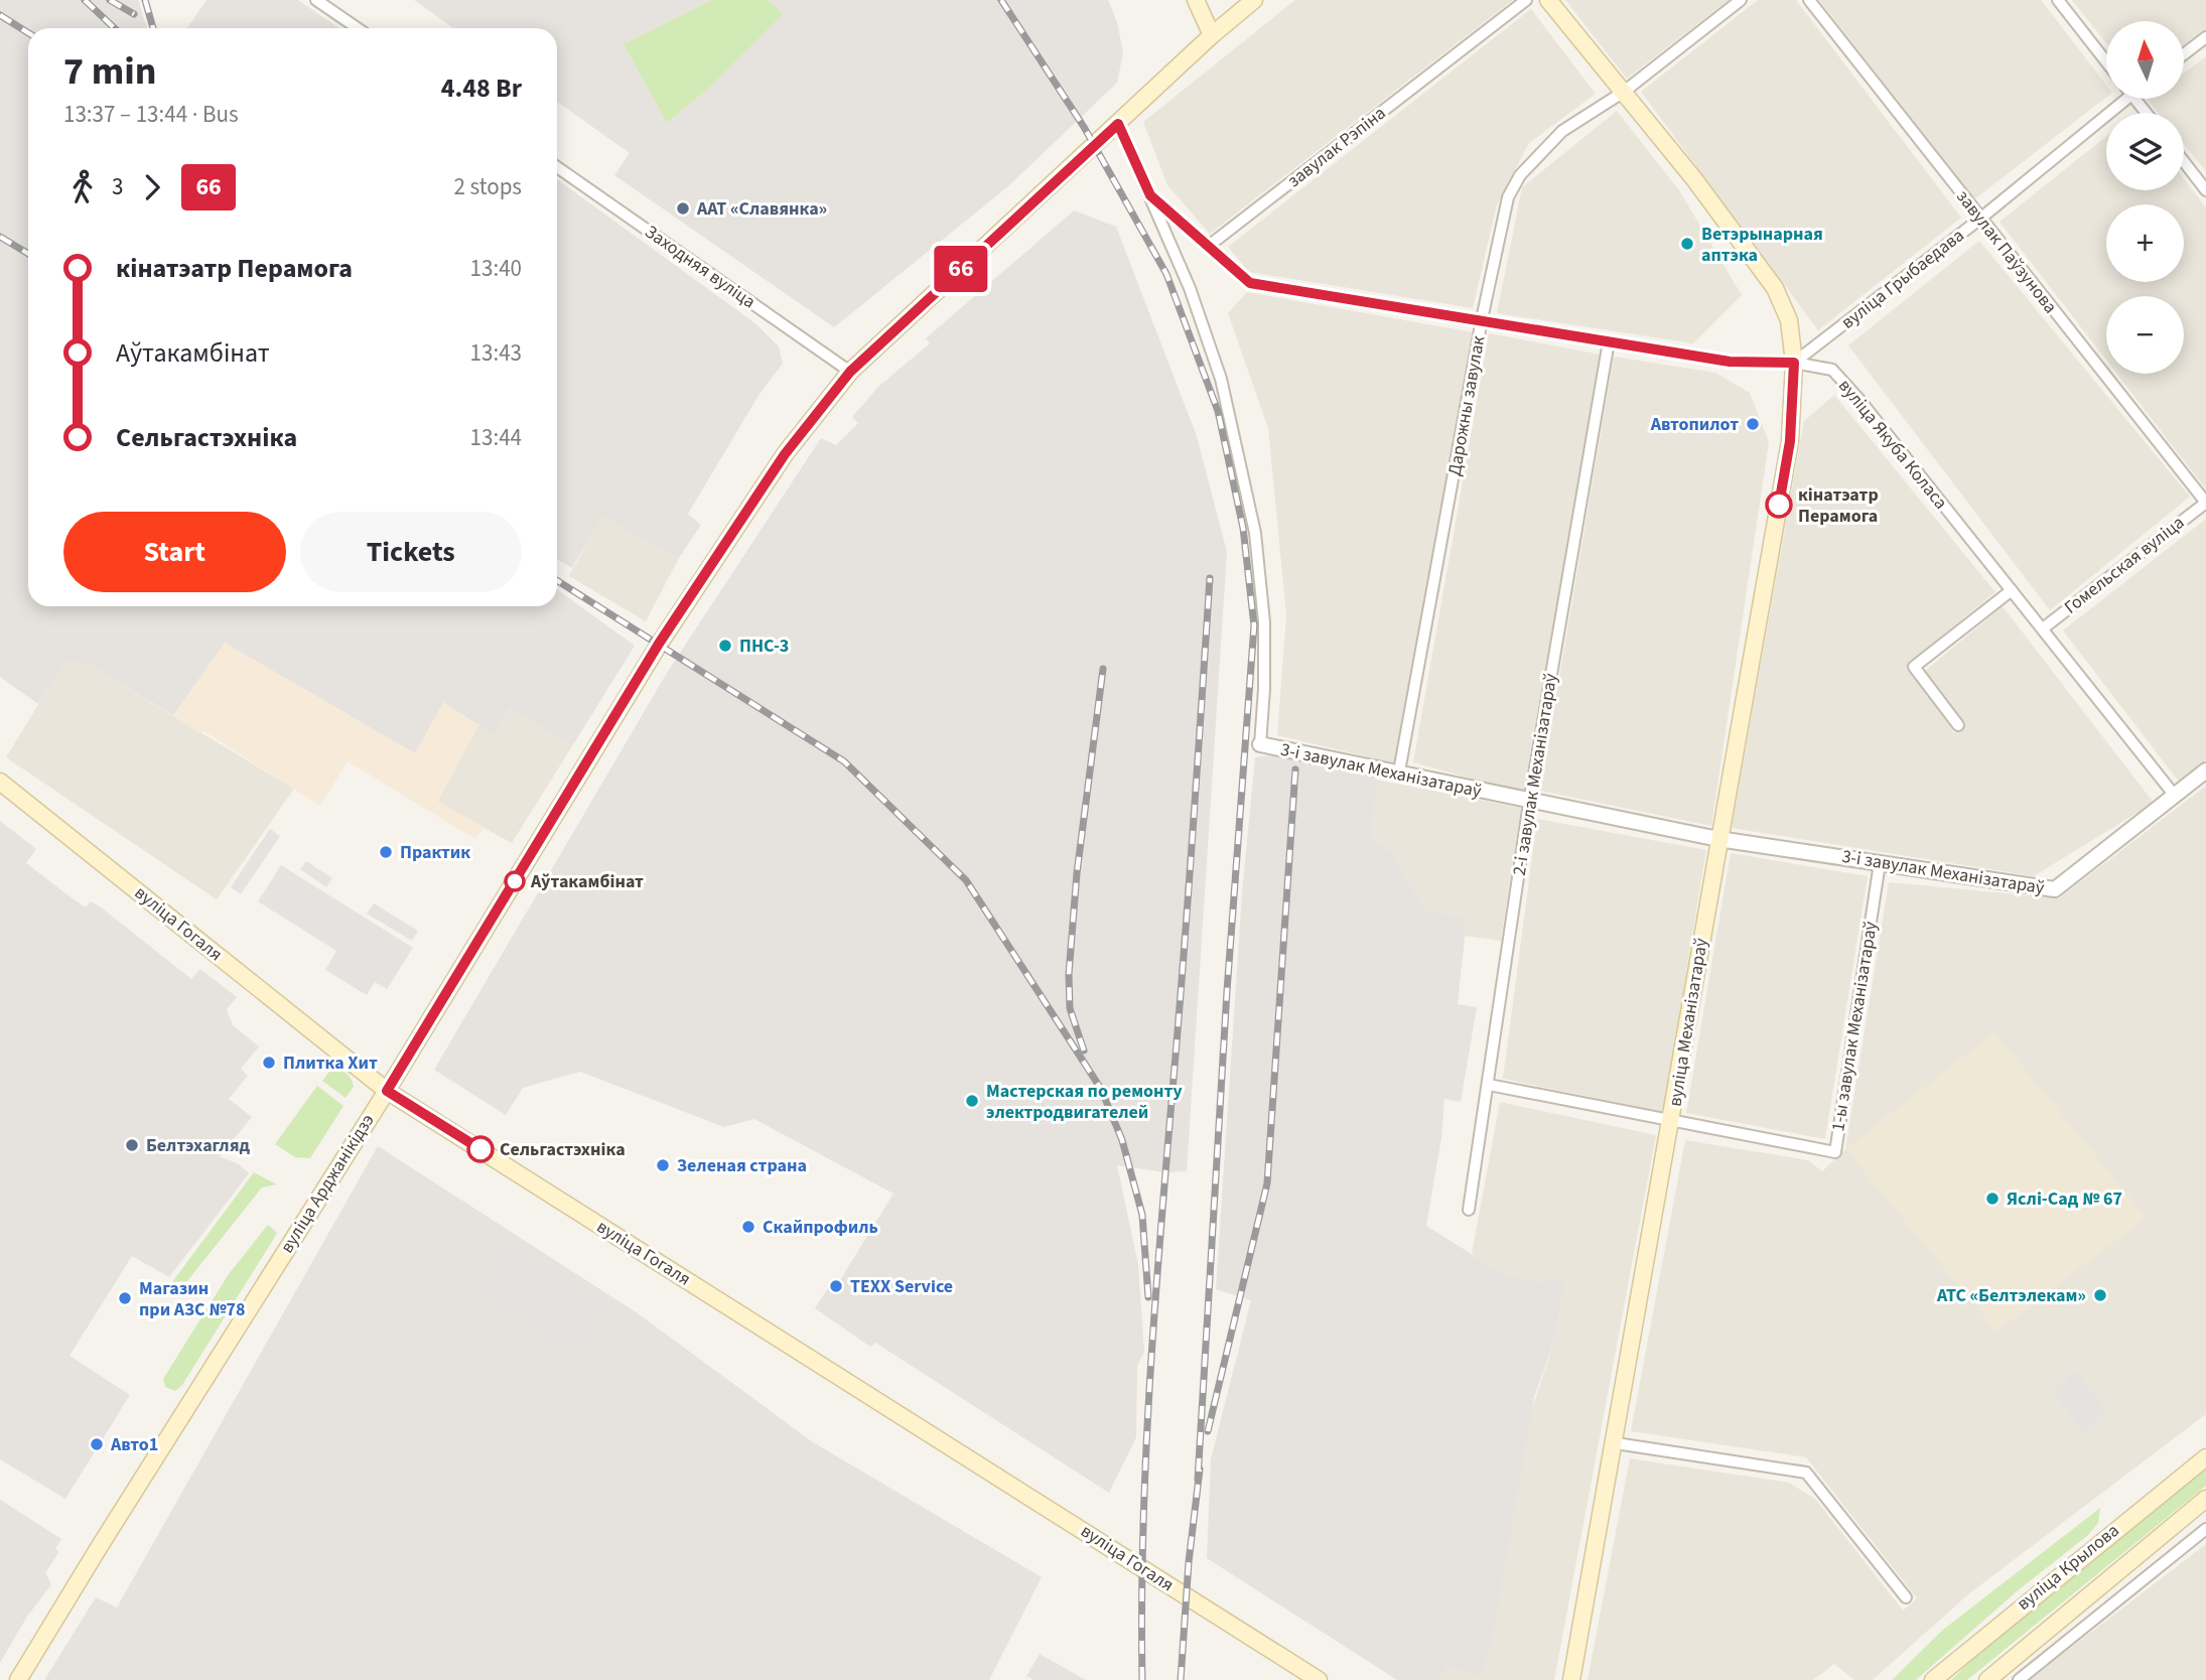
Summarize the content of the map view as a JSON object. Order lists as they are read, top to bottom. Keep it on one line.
{"streets":{"main road":["вуліца Гогаля","вуліца Механізатараў","вуліца Арджанікідзэ","вуліца Крылова"],"street":["завулак Рэпіна","завулак Паўзунова","Заходняя вуліца","вуліца Грыбаедава","Дарожны завулак","вуліца Якуба Коласа","Гомельская вуліца","3-і завулак Механізатараў","2-і завулак Механізатараў","1-ы завулак Механізатараў"]},"crossings":[["завулак Рэпіна","вуліца Якуба Коласа"],["завулак Паўзунова","вуліца Грыбаедава"],["завулак Паўзунова","Гомельская вуліца"],["Заходняя вуліца","вуліца Арджанікідзэ"],["вуліца Грыбаедава","вуліца Якуба Коласа"],["вуліца Грыбаедава","вуліца Механізатараў"],["Дарожны завулак","вуліца Якуба Коласа"],["Дарожны завулак","3-і завулак Механізатараў"],["вуліца Якуба Коласа","Гомельская вуліца"],["вуліца Якуба Коласа","3-і завулак Механізатараў"],["вуліца Якуба Коласа","2-і завулак Механізатараў"],["вуліца Якуба Коласа","вуліца Механізатараў"],["3-і завулак Механізатараў","2-і завулак Механізатараў"],["3-і завулак Механізатараў","вуліца Механізатараў"],["3-і завулак Механізатараў","1-ы завулак Механізатараў"],["3-і завулак Механізатараў","вуліца Арджанікідзэ"],["вуліца Гогаля","вуліца Арджанікідзэ"],["вуліца Механізатараў","1-ы завулак Механізатараў"]],"places":["ААТ «Славянка»","Ветэрынарная аптэка","Автопилот","кінатэатр Перамога","ПНС-3","Практик","Аўтакамбінат","Плитка Хит","Мастерская по ремонту электродвигателей","Белтэхагляд","Сельгастэхніка","Зеленая страна","Яслі-Сад № 67","Скайпрофиль","TEXX Service","АТС «Белтэлекам»","Магазин при АЗС №78","Авто1"],"lines":["bus line 66"],"north":"top","page":{"on_map":"66","map_buttons":["+","−"],"heading":["7 min","13:37 – 13:44 · Bus","4.48 Br"],"legs":["3","66","2 stops"],"list":[{"name":"кінатэатр Перамога","value":"13:40"},{"name":"Аўтакамбінат","value":"13:43"},{"name":"Сельгастэхніка","value":"13:44"}],"buttons":["Start","Tickets"]}}
